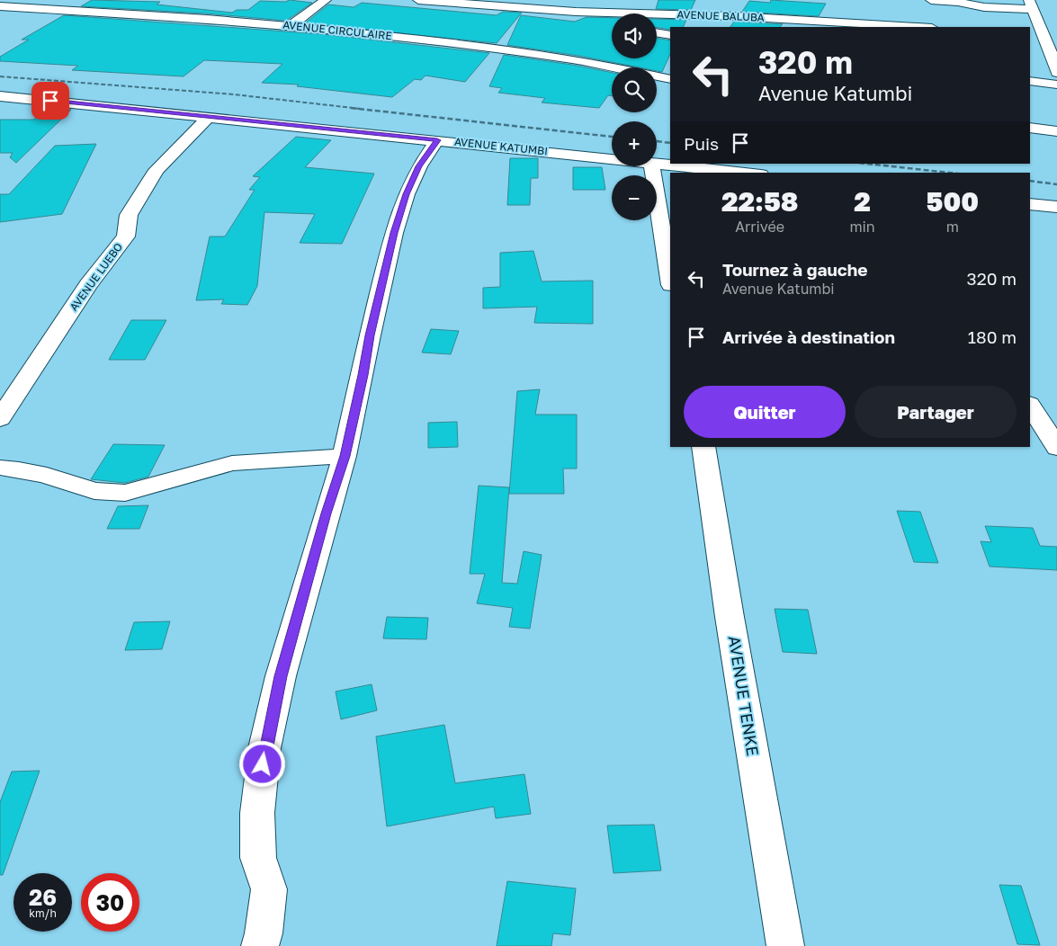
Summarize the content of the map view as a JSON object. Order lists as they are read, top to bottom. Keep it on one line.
{"streets":{"street":["AVENUE BALUBA","AVENUE CIRCULAIRE","AVENUE KATUMBI","AVENUE LUEBO","AVENUE TENKE"]},"crossings":[["AVENUE KATUMBI","AVENUE LUEBO"]],"page":{"map_buttons":["+","−"],"turn":["320 m","Avenue Katumbi"],"then":"Puis","eta":["22:58","Arrivée","2","min","500","m"],"list":[{"name":"Tournez à gauche","note":"Avenue Katumbi","value":"320 m"},{"name":"Arrivée à destination","value":"180 m"}],"buttons":["Quitter","Partager"],"speed":"26 km/h","limit":"30"}}
